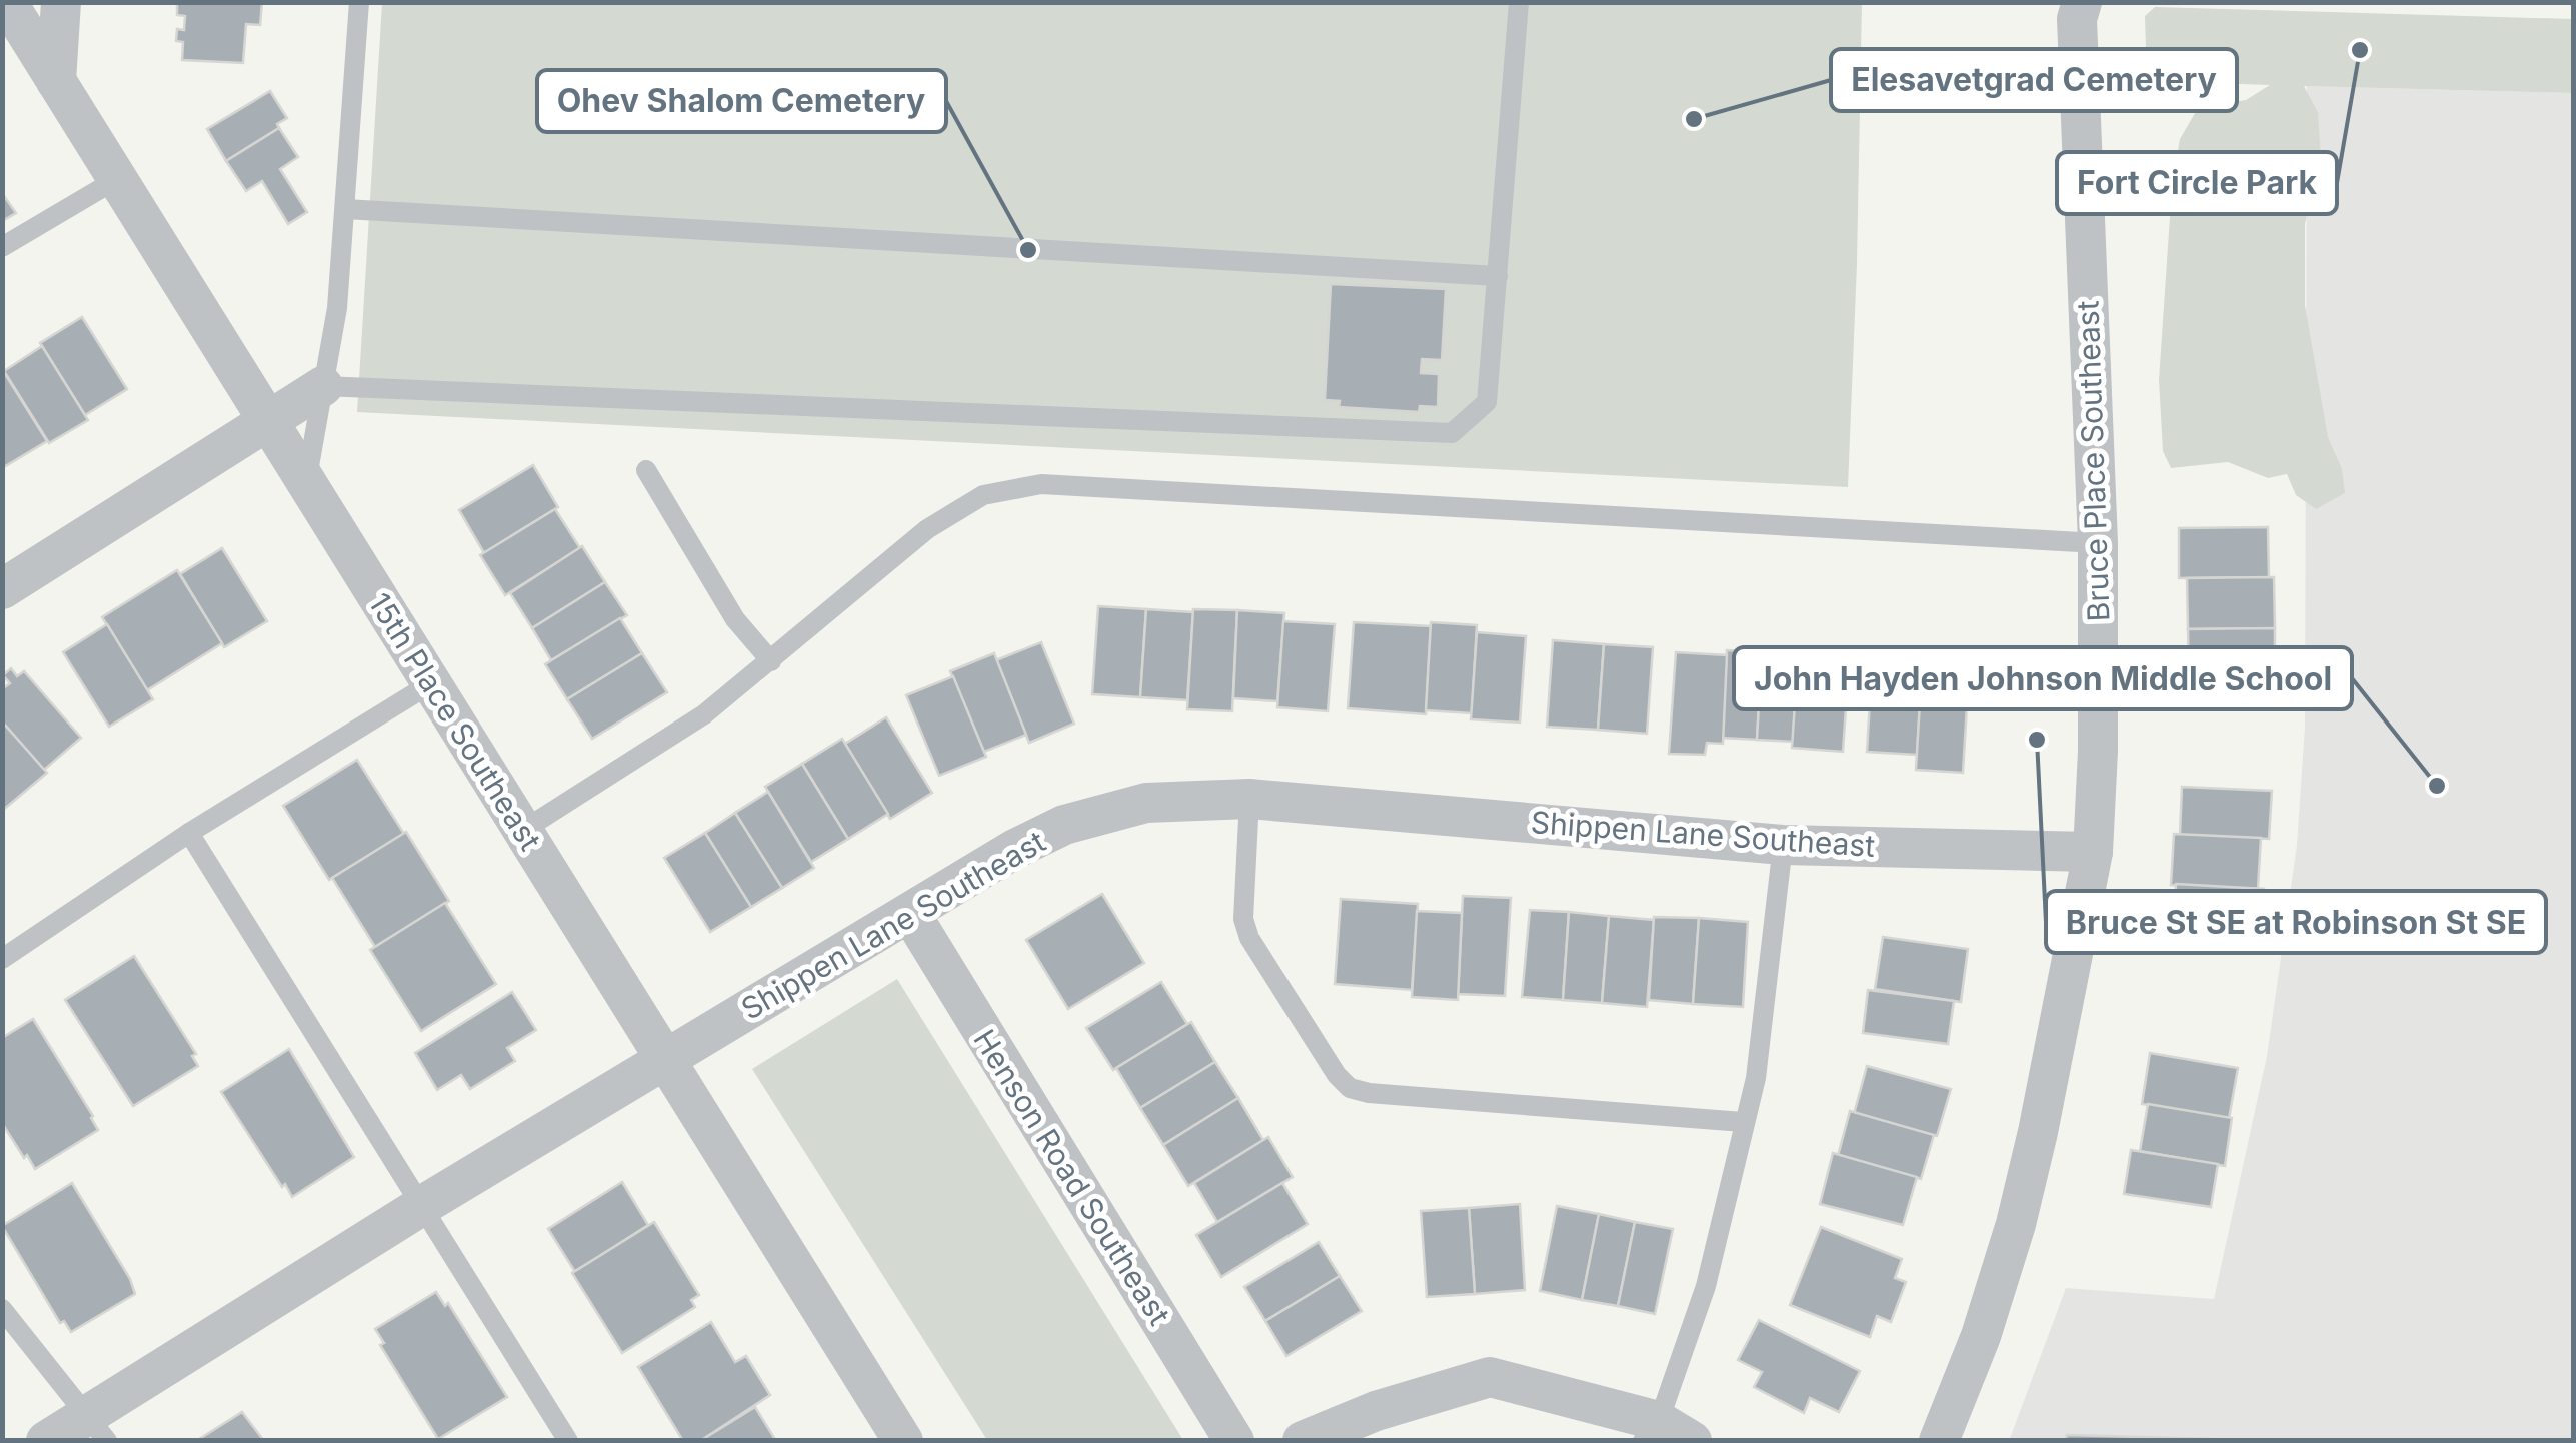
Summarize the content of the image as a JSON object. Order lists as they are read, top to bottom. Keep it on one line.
{"streets":{"street":["Bruce Place Southeast","15th Place Southeast","Shippen Lane Southeast","Henson Road Southeast"]},"crossings":[["Bruce Place Southeast","Shippen Lane Southeast"],["15th Place Southeast","Shippen Lane Southeast"],["Shippen Lane Southeast","Henson Road Southeast"]],"places":["Fort Circle Park","Elesavetgrad Cemetery","Ohev Shalom Cemetery","Bruce St SE at Robinson St SE","John Hayden Johnson Middle School"]}
